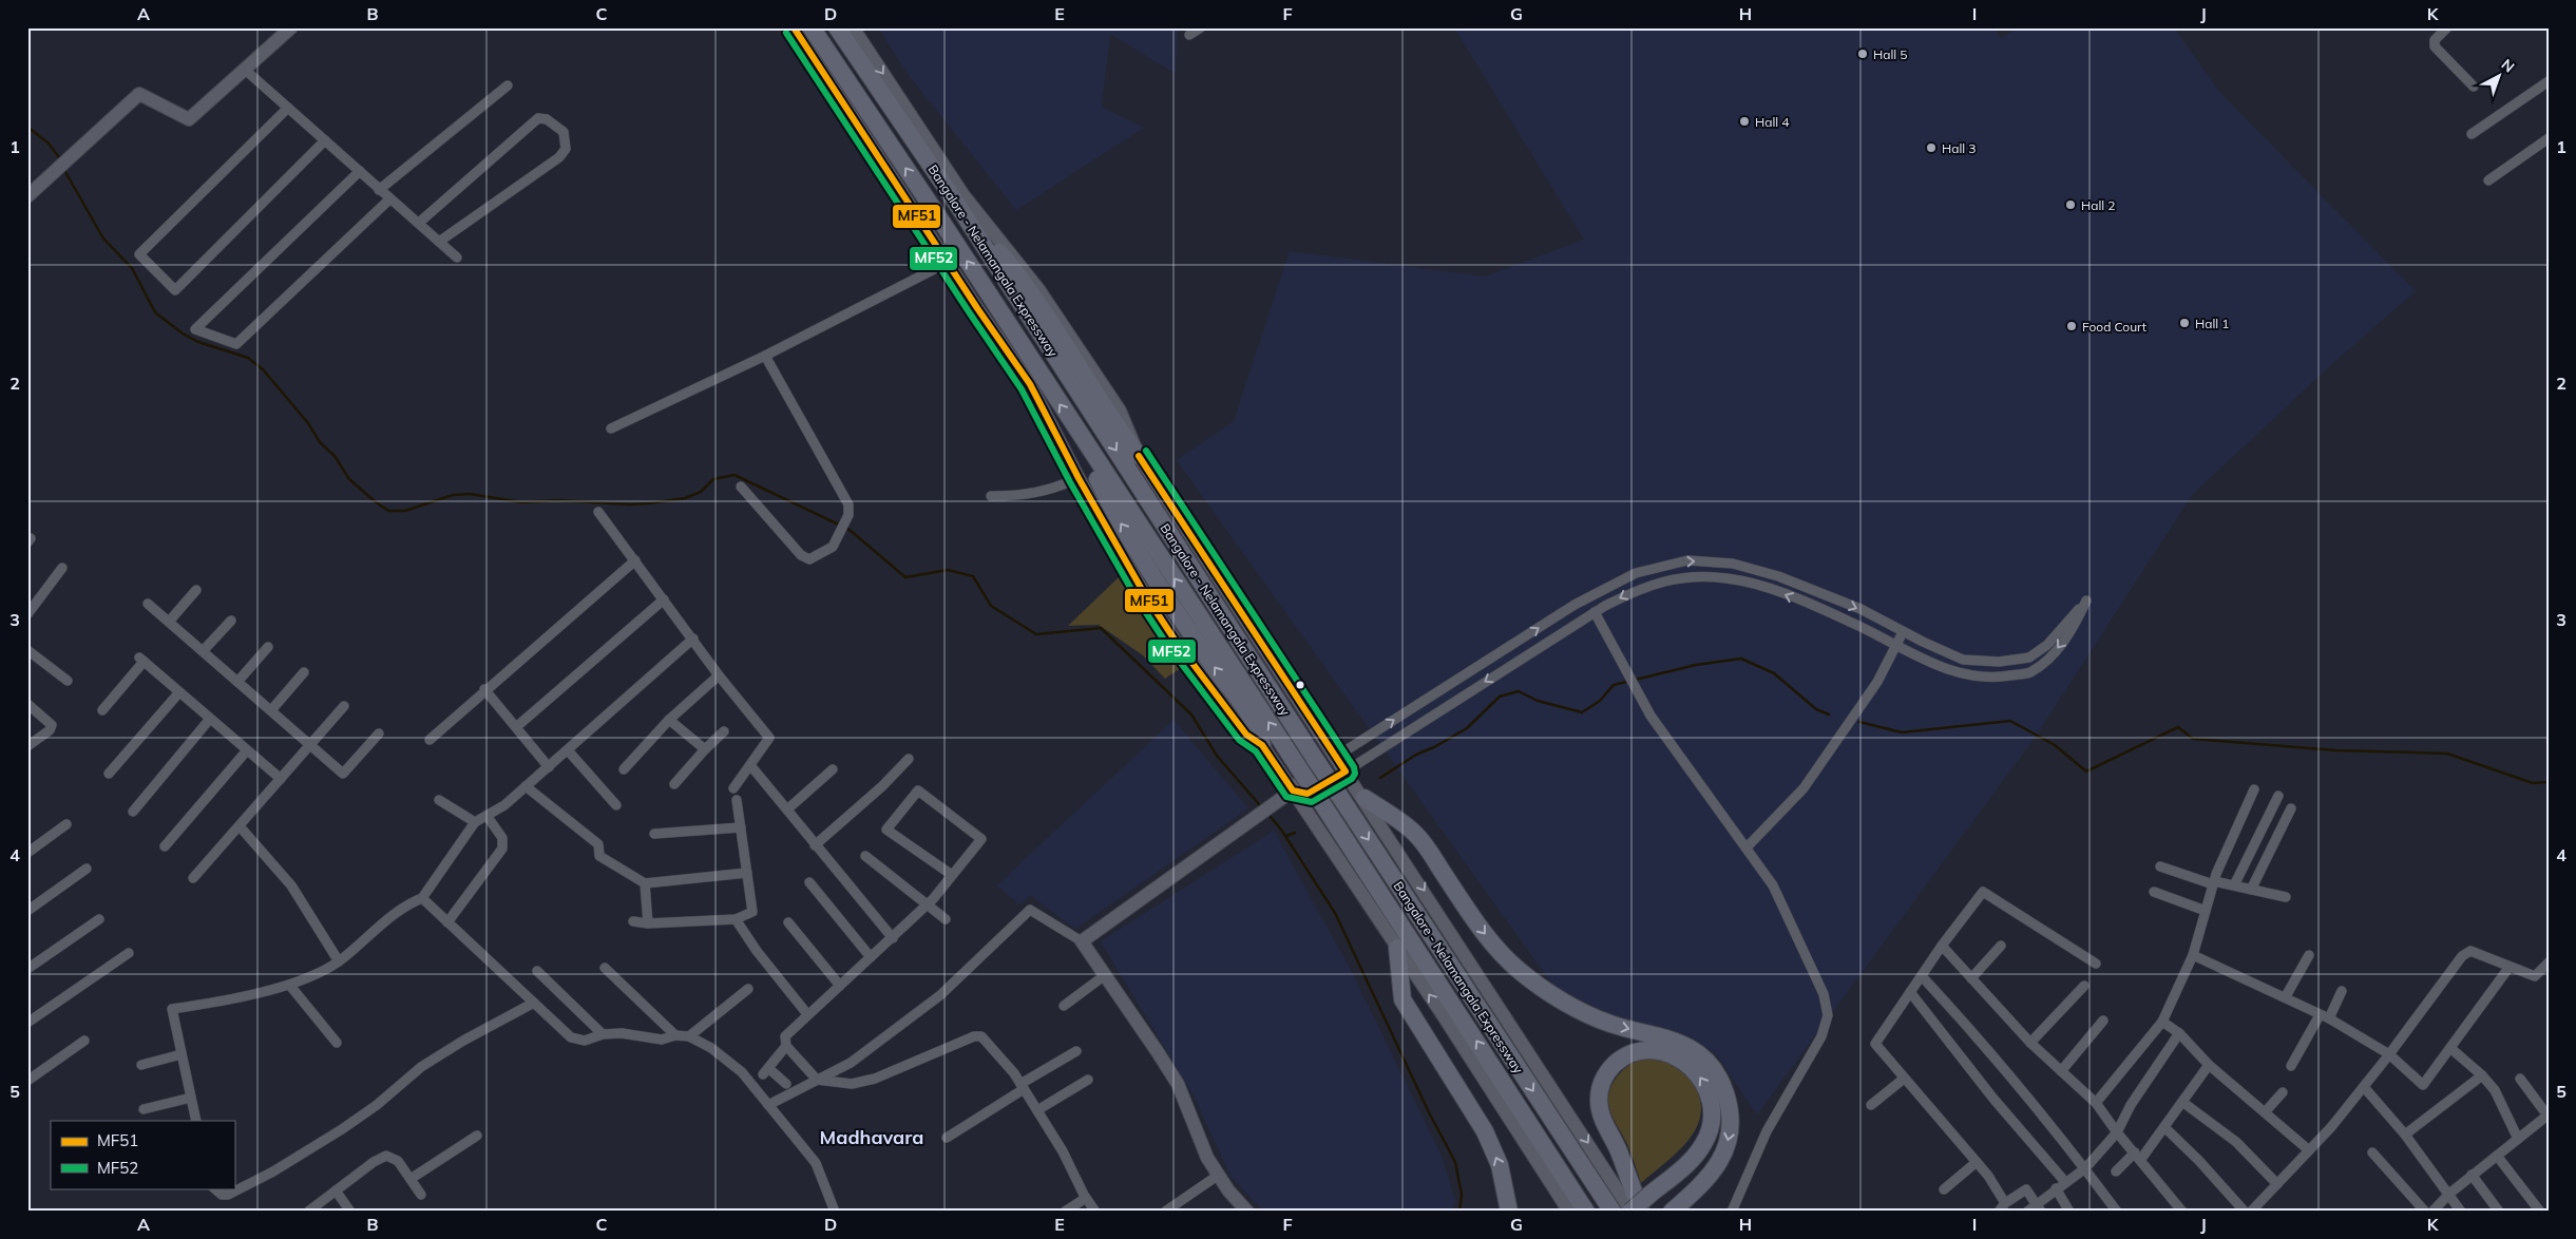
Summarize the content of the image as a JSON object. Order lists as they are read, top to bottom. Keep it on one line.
{"streets":{"highway":["Bangalore - Nelamangala Expressway"]},"districts":["Madhavara"],"places":["Hall 5","Hall 4","Hall 3","Hall 2","Hall 1","Food Court"],"lines":["transit line MF51","transit line MF52"],"legend":["MF51","MF52"],"north":"top right","grid":{"columns":["A","B","C","D","E","F","G","H","I","J","K"],"rows":["1","2","3","4","5"]}}
